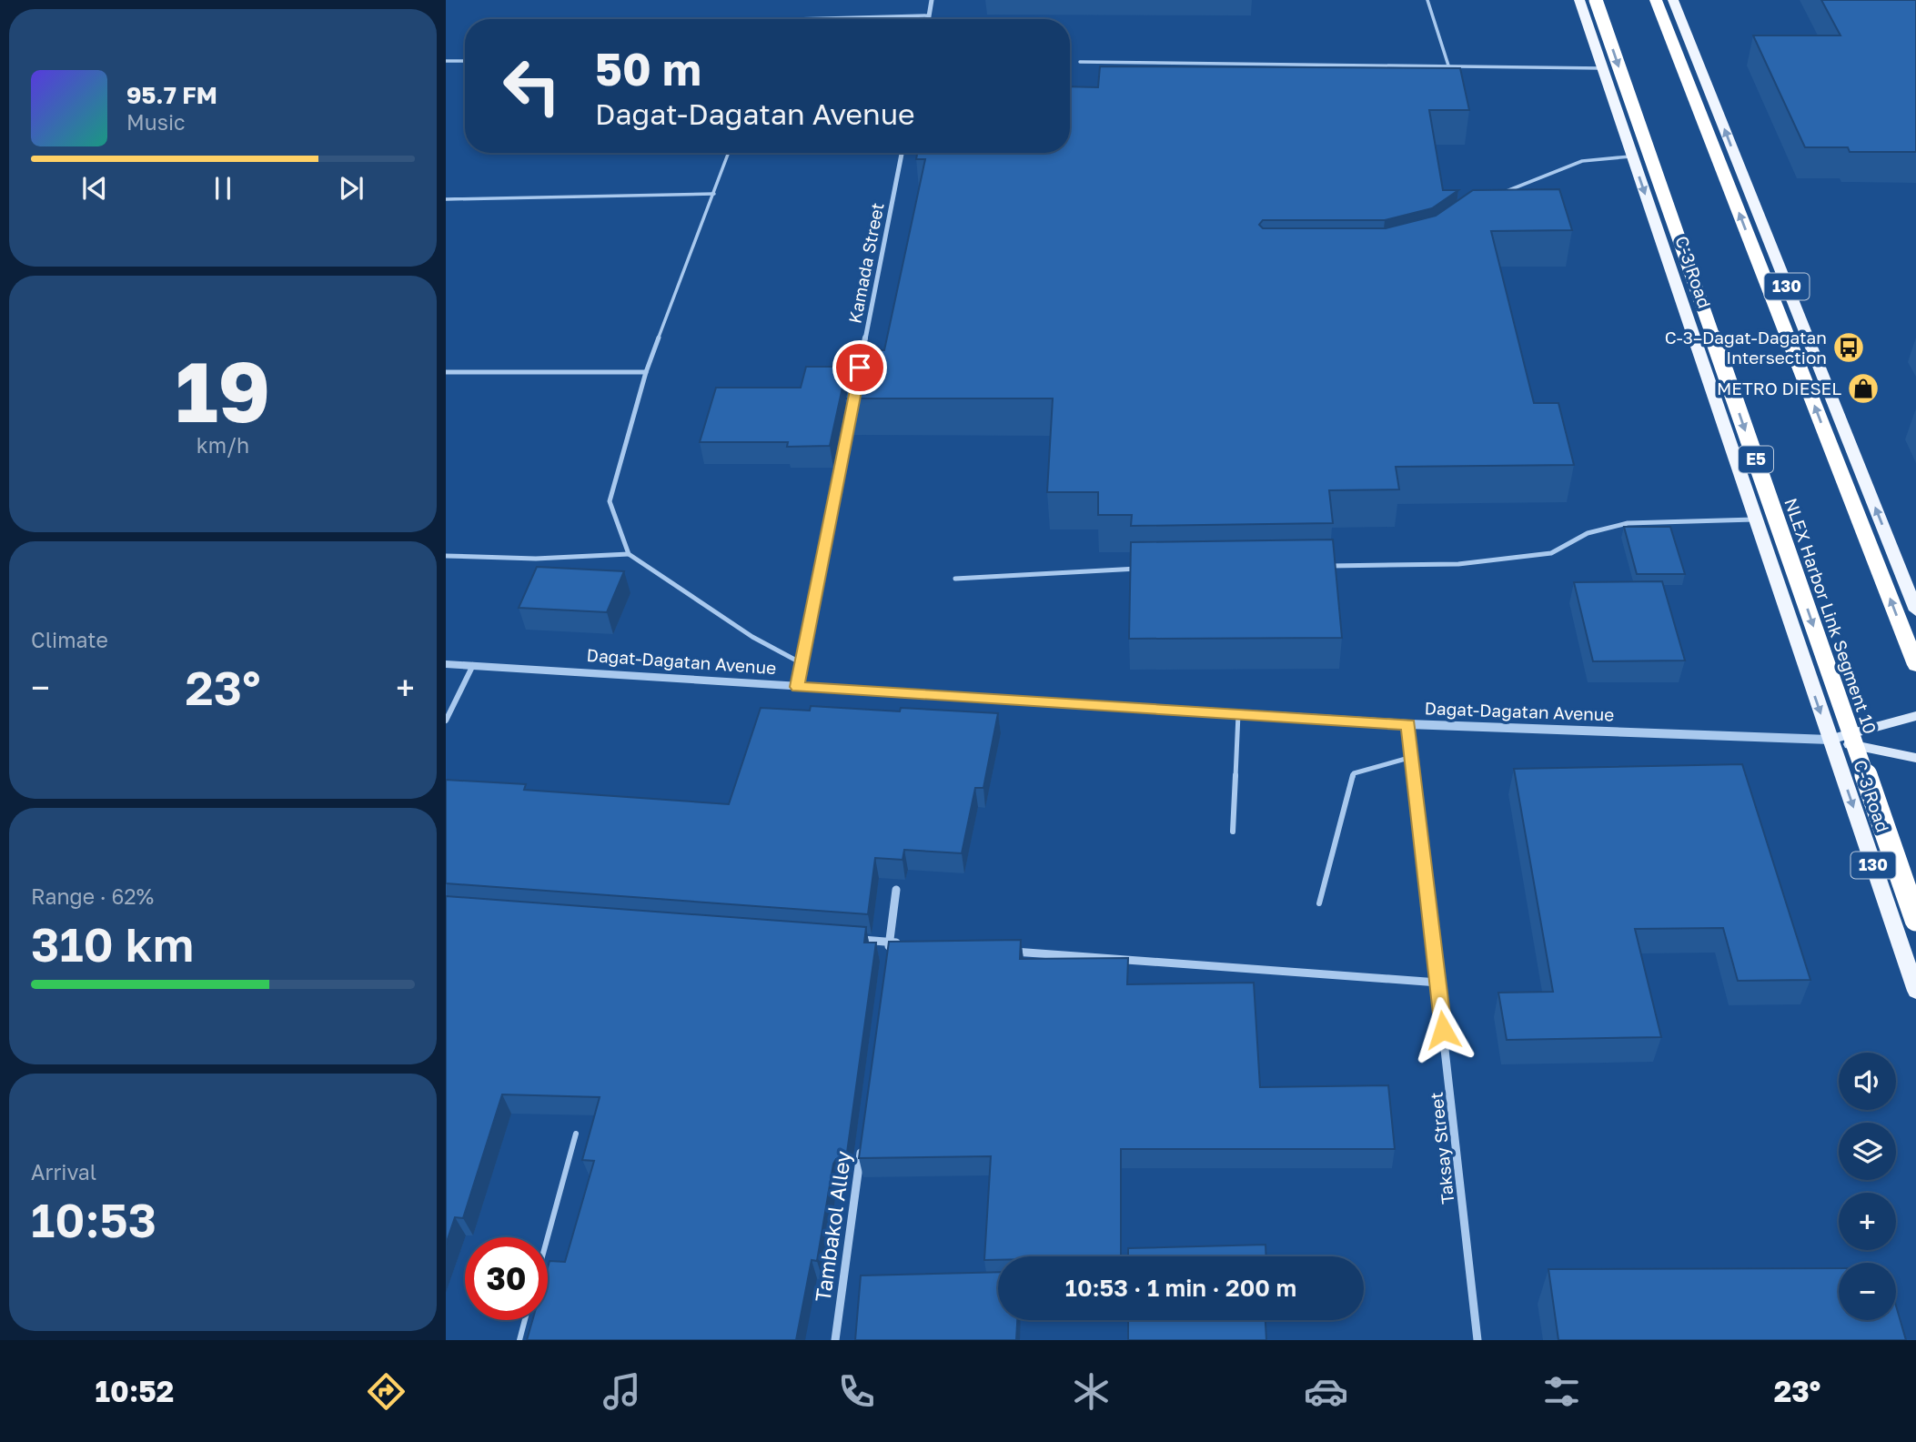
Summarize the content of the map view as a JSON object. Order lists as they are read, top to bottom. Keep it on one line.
{"streets":{"highway":["E5","NLEX Harbor Link Segment 10"],"main road":["C-3 Road","130","Dagat-Dagatan Avenue"],"street":["Kamada Street","Taksay Street","Tambakol Alley"]},"crossings":[["C-3 Road","Dagat-Dagatan Avenue"],["Dagat-Dagatan Avenue","Taksay Street"]],"places":{"bus stop":["C-3–Dagat-Dagatan Intersection"],"shop":["METRO DIESEL"]},"page":{"turn":["50 m","Dagat-Dagatan Avenue"],"song":["95.7 FM","Music"],"tile":[["19","km/h"],"Climate",["Range · 62%","310 km"],["Arrival","10:53"]],"heat":["−","23°","+"],"map_buttons":["+","−"],"limit":"30","trip":"10:53 · 1 min · 200 m","tabs":["10:52","23°"]}}
